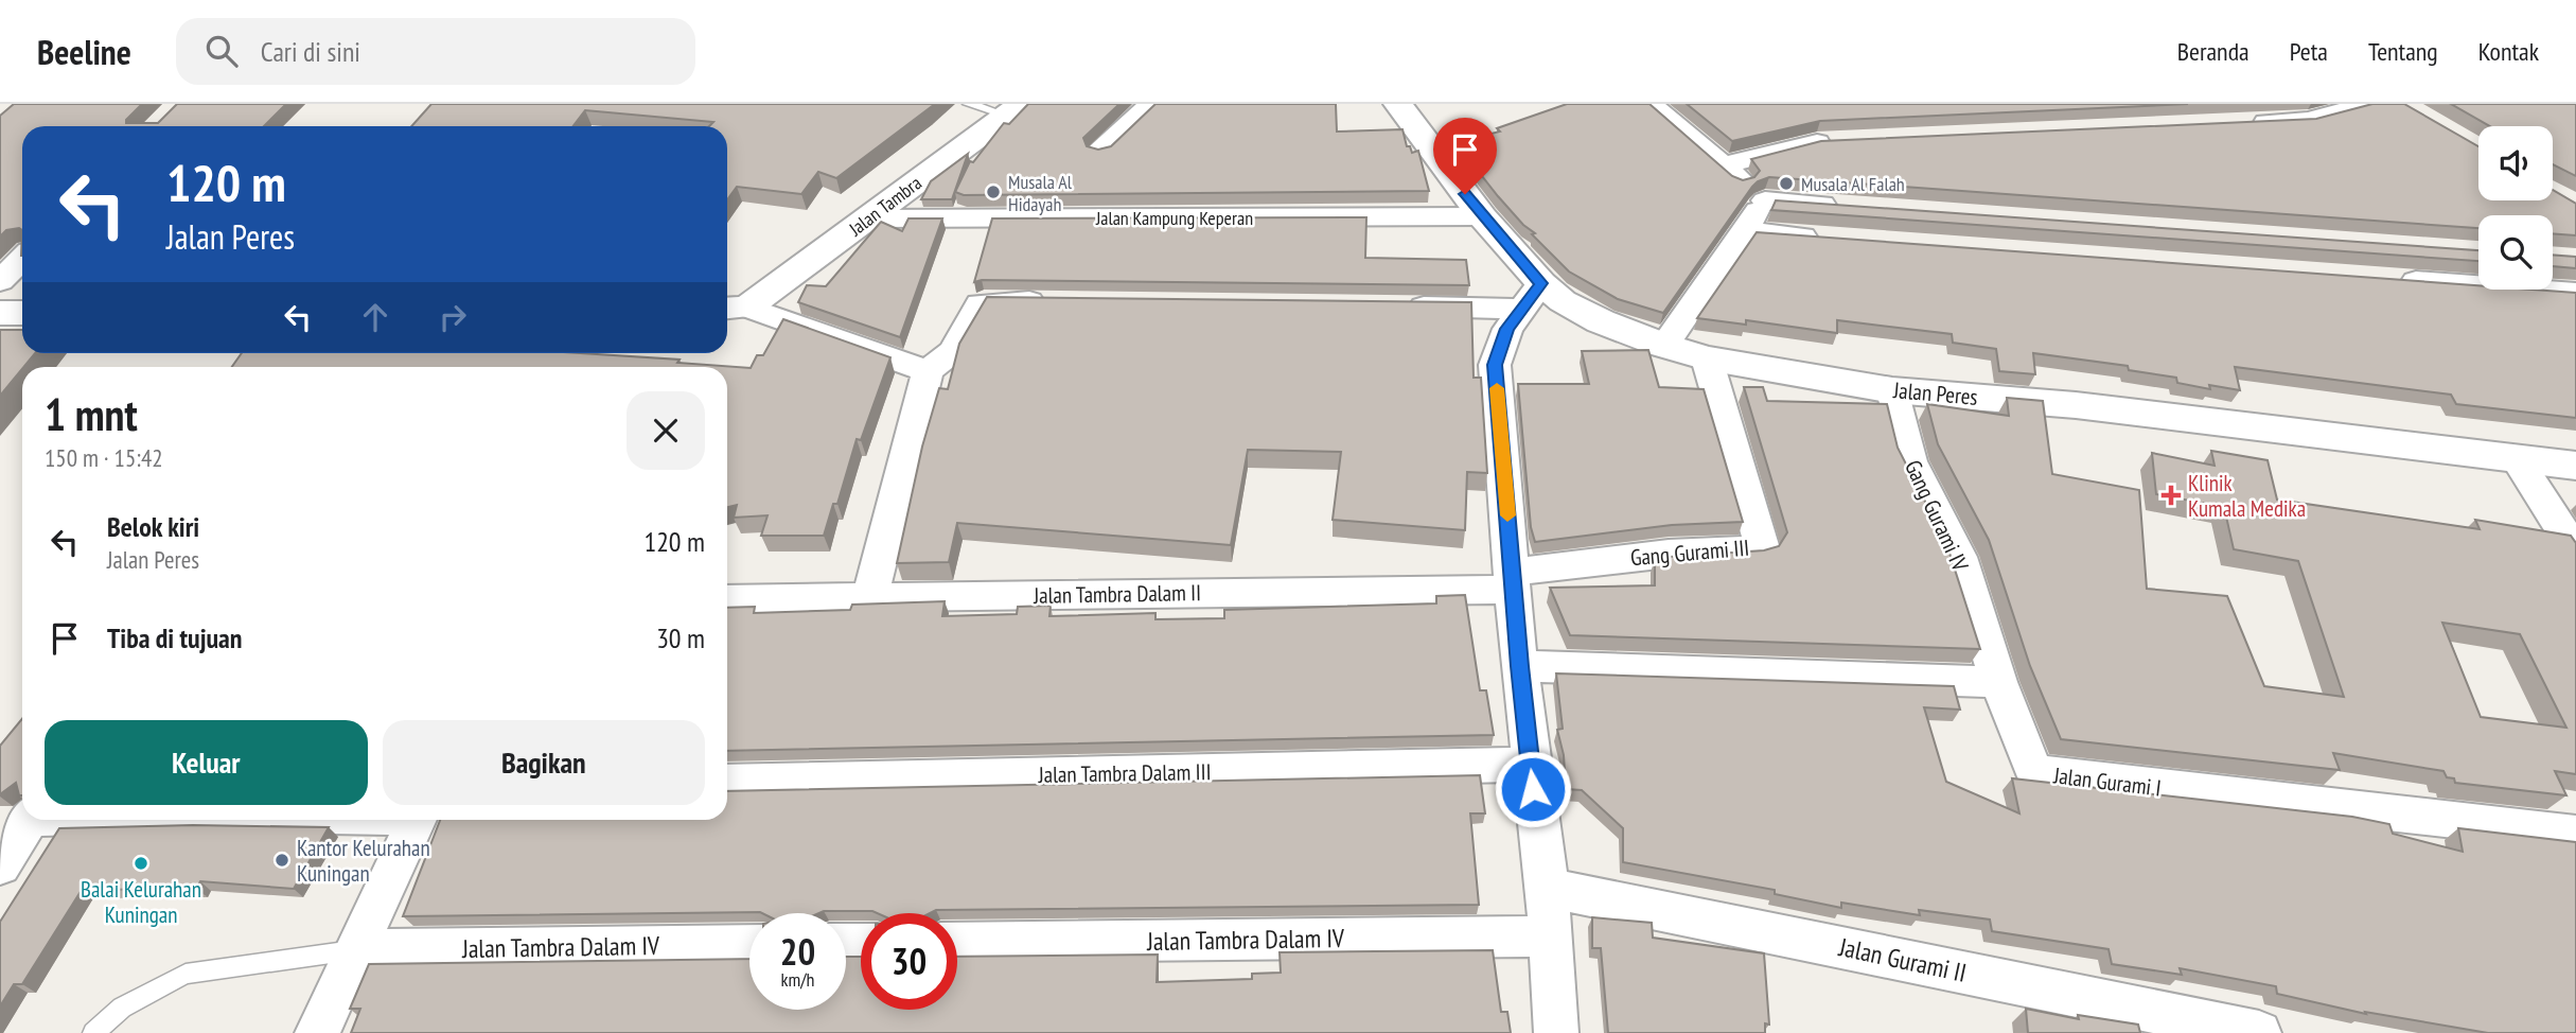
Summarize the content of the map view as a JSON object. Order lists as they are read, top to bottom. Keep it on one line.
{"streets":{"street":["Jalan Tambra","Jalan Kampung Keperan","Jalan Peres","Gang Gurami IV","Gang Gurami III","Jalan Tambra Dalam II","Jalan Tambra Dalam III","Jalan Gurami I","Jalan Tambra Dalam IV","Jalan Gurami II"]},"crossings":[["Jalan Tambra","Jalan Kampung Keperan"],["Jalan Kampung Keperan","Jalan Peres"],["Jalan Peres","Gang Gurami IV"],["Jalan Peres","Gang Gurami III"],["Gang Gurami IV","Jalan Gurami I"],["Gang Gurami III","Jalan Tambra Dalam II"]],"places":{"other":["Musala Al Falah","Musala Al Hidayah","Kantor Kelurahan Kuningan","Balai Kelurahan Kuningan"],"health":["Klinik Kumala Medika"]},"page":{"header":"Beeline","search":"Cari di sini","nav":["Beranda","Peta","Tentang","Kontak"],"turn":["120 m","Jalan Peres"],"heading":["1 mnt","150 m · 15:42"],"list":[{"name":"Belok kiri","note":"Jalan Peres","value":"120 m"},{"name":"Tiba di tujuan","value":"30 m"}],"buttons":["Keluar","Bagikan"],"speed":"20 km/h","limit":"30"}}
